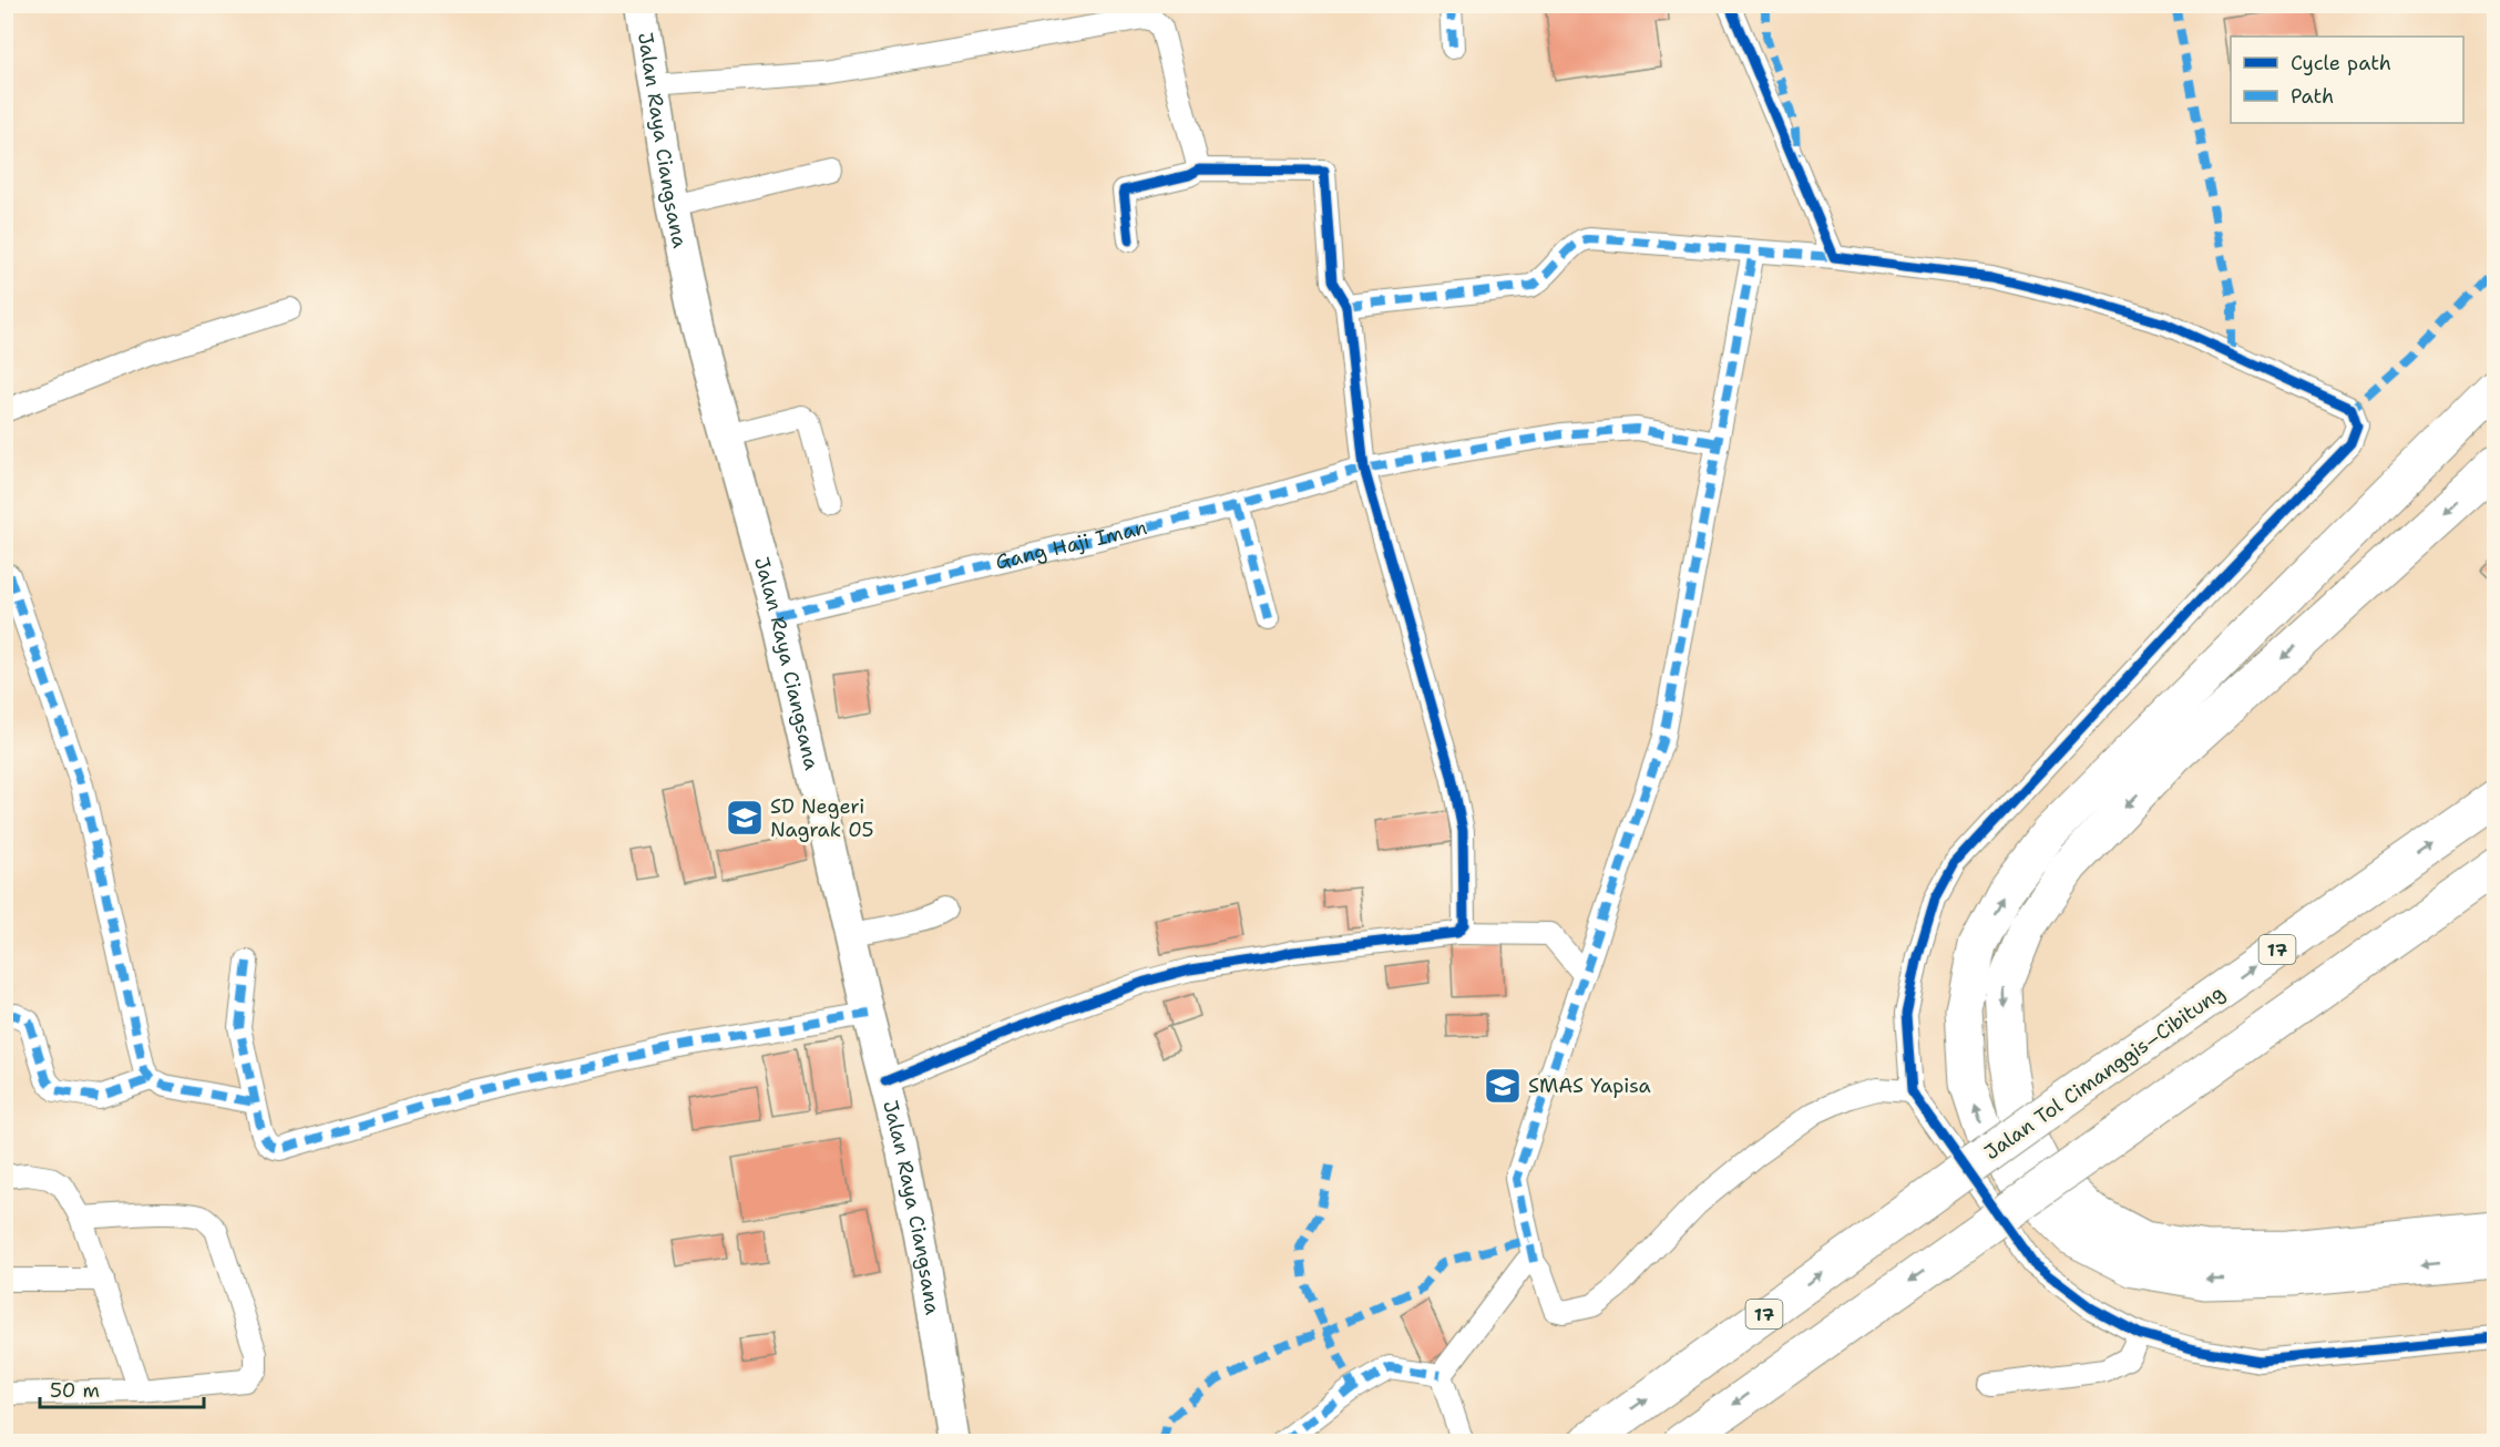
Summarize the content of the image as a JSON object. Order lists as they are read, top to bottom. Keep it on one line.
{"streets":{"highway":["17","Jalan Tol Cimanggis–Cibitung"],"main road":["Jalan Raya Ciangsana"],"street":["Gang Haji Iman"]},"crossings":[["Jalan Raya Ciangsana","Gang Haji Iman"]],"places":{"school or university":["SD Negeri Nagrak 05","SMAS Yapisa"]},"legend":["Cycle path","Path"],"scale_bar":"50 m"}
